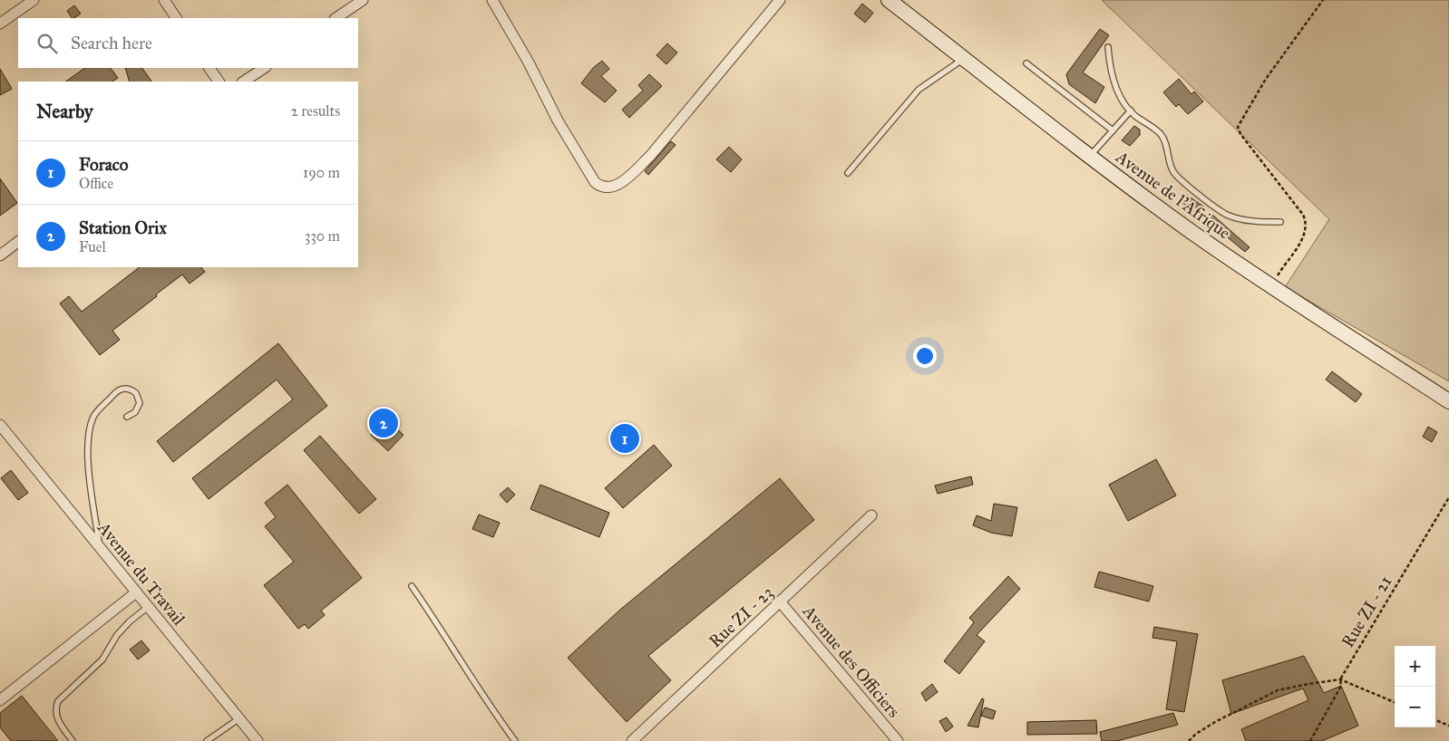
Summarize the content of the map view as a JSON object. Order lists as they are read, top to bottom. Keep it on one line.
{"streets":{"main road":["Avenue de l'Afrique"],"street":["Avenue du Travail","Rue ZI - 23","Avenue des Officiers"],"path":["Rue ZI - 21"]},"crossings":[["Rue ZI - 23","Avenue des Officiers"]],"page":{"search":"Search here","heading":["Nearby","2 results"],"list":[{"mark":"1","name":"Foraco","note":"Office","value":"190 m"},{"mark":"2","name":"Station Orix","note":"Fuel","value":"330 m"}],"pins":["2","1"],"map_buttons":["+","−"]}}
